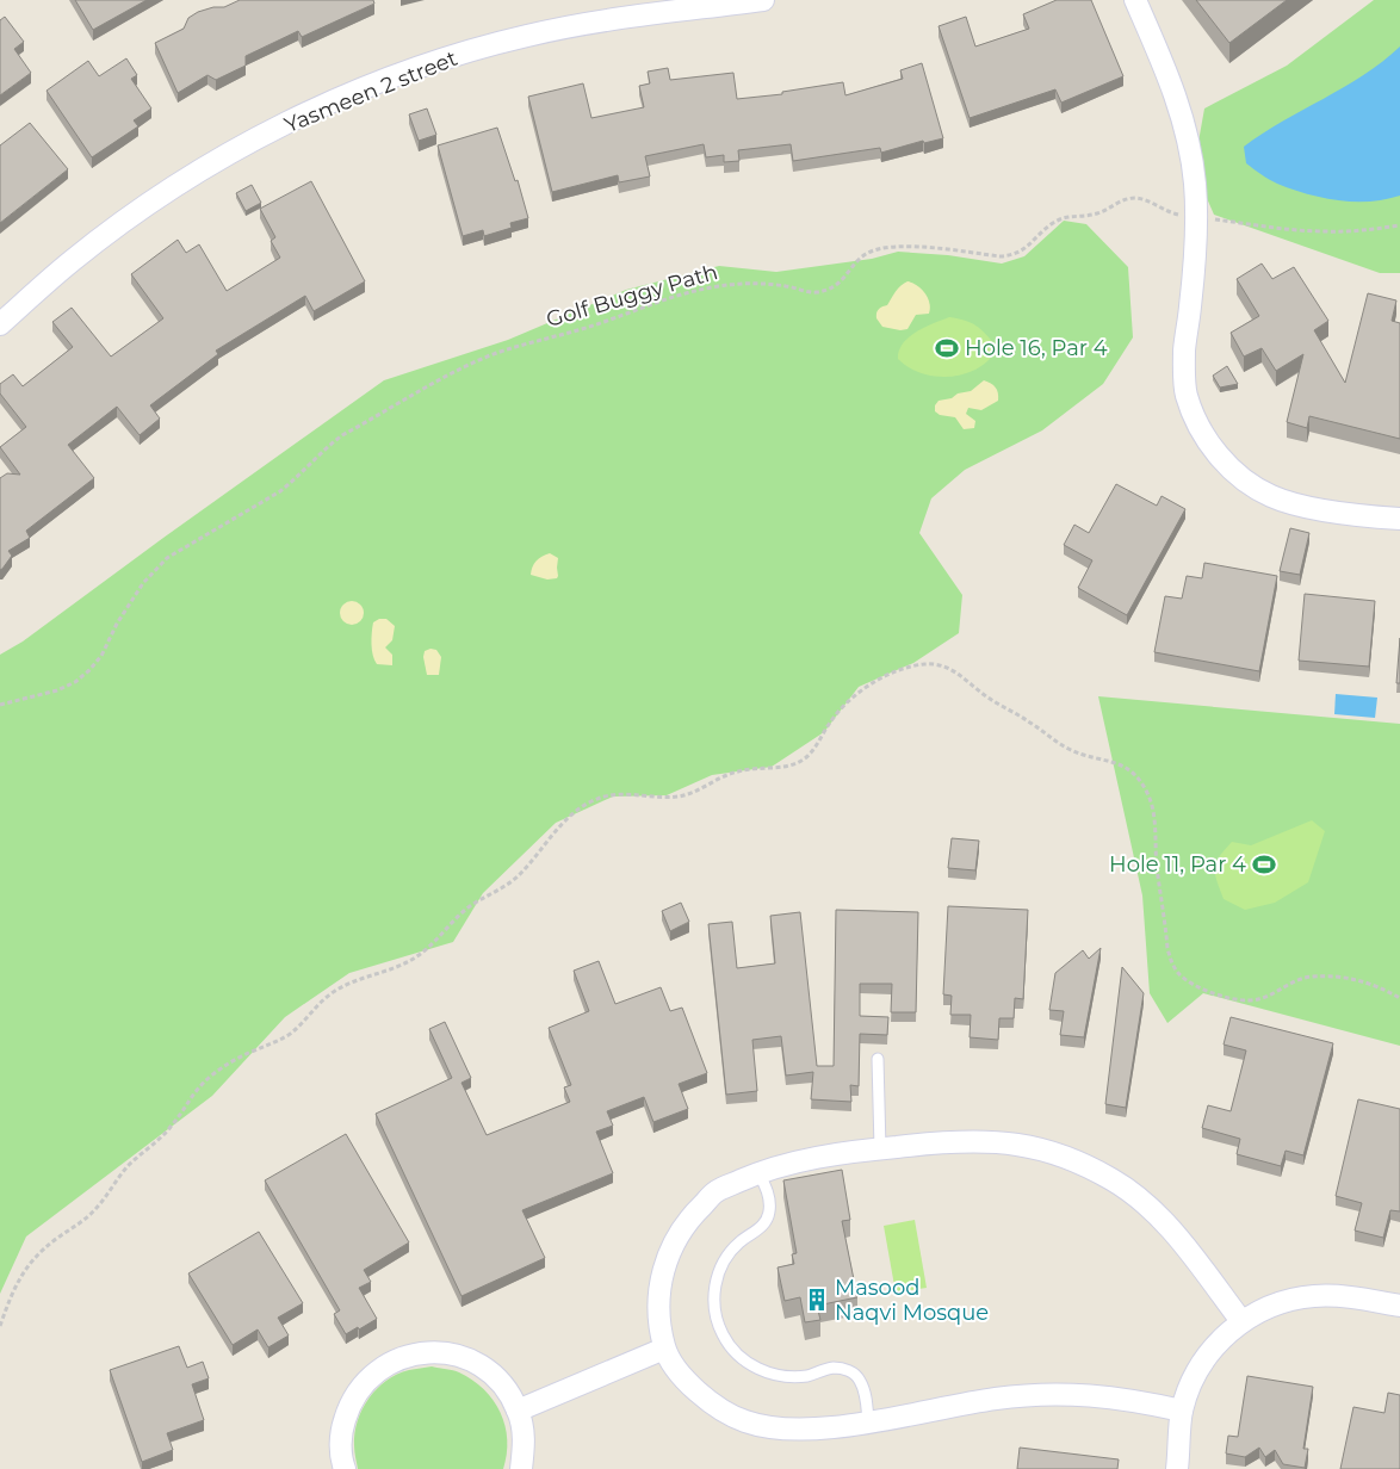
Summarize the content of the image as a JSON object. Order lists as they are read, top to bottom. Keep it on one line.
{"streets":{"street":["Yasmeen 2 street"],"path":["Golf Buggy Path"]},"places":{"sports":["Hole 16, Par 4","Hole 11, Par 4"],"building":["Masood Naqvi Mosque"]}}
